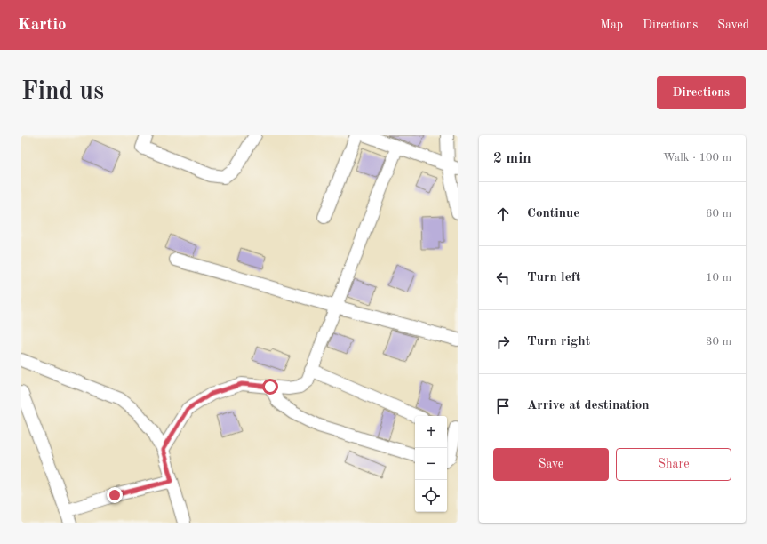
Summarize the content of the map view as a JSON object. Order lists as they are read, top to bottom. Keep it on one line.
{"page":{"header":"Kartio","nav":["Map","Directions","Saved"],"buttons":["Directions",["Save","Share"]],"title":"Find us","heading":["2 min","Walk · 100 m"],"list":[["Continue","60 m"],["Turn left","10 m"],["Turn right","30 m"],"Arrive at destination"],"map_buttons":["+","−"]}}
